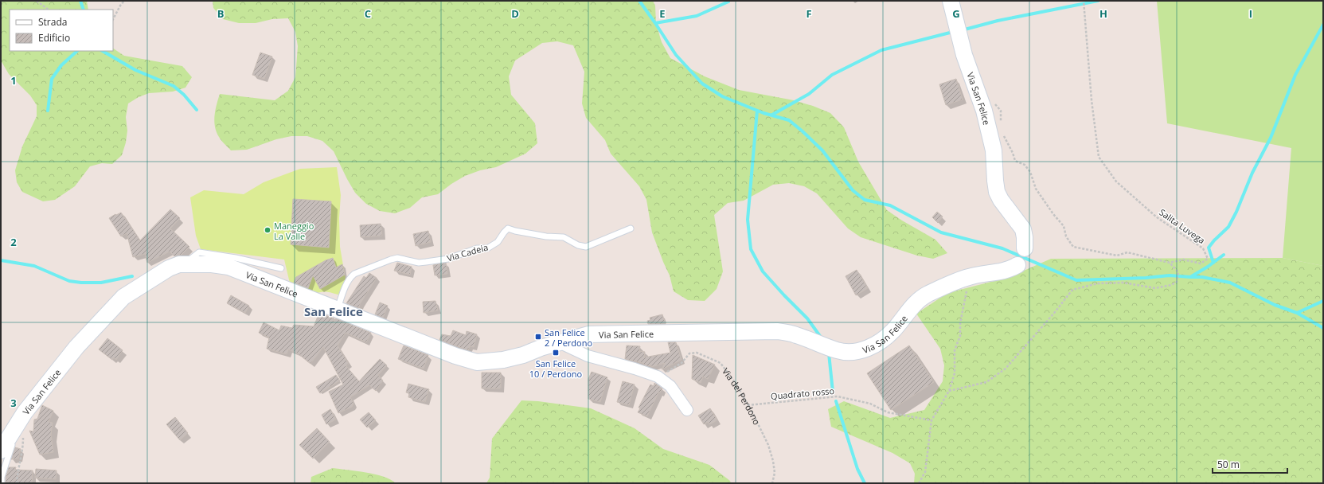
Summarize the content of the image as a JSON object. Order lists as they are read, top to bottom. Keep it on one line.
{"streets":{"street":["Via San Felice"],"lane":["Via Cadeia"],"path":["Salita Luvega","Quadrato rosso","Via del Perdono"]},"crossings":[["Via San Felice","Via Cadeia"],["Quadrato rosso","Via del Perdono"]],"districts":["San Felice"],"places":{"other":["Maneggio La Valle"],"transit":["San Felice 2 / Perdono","San Felice 10 / Perdono"]},"legend":["Strada","Edificio"],"scale_bar":"50 m","grid":{"columns":["B","C","D","E","F","G","H","I"],"rows":["1","2","3"]}}
